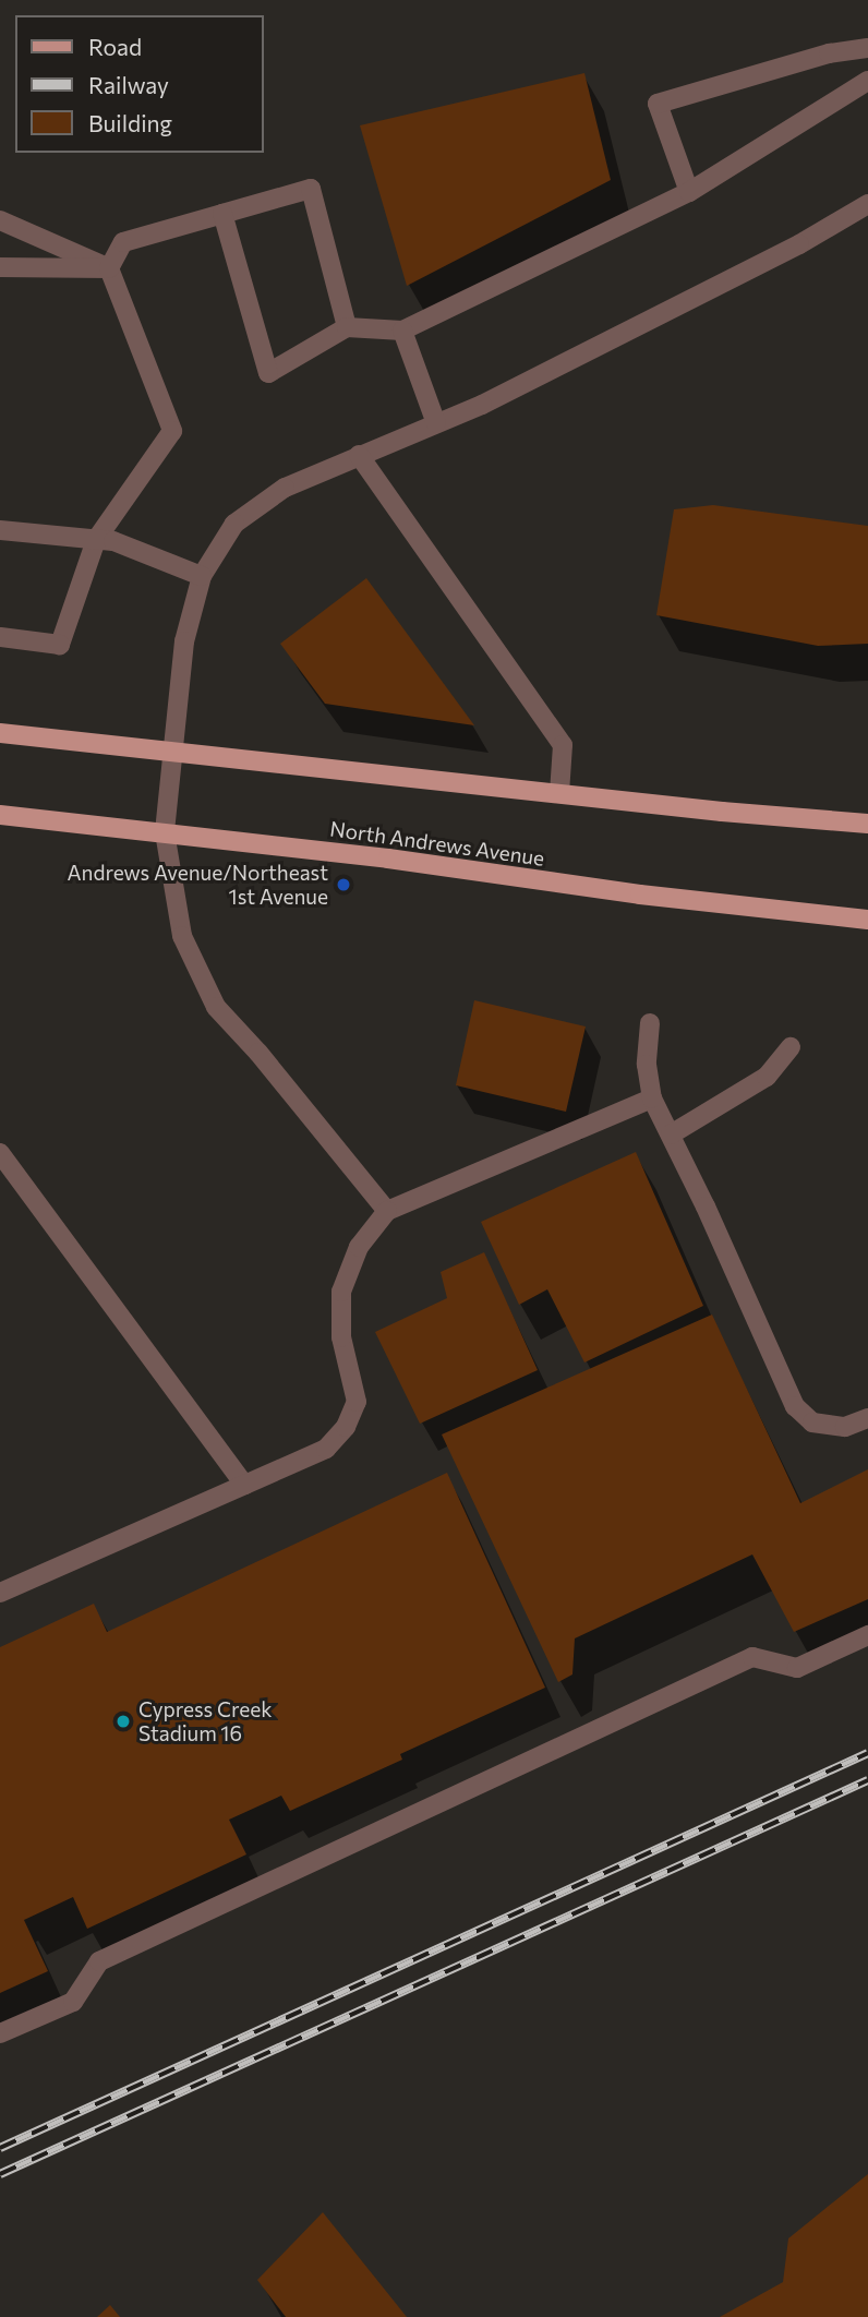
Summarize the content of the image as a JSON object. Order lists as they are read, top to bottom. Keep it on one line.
{"streets":{"main road":["North Andrews Avenue"]},"places":["Andrews Avenue/Northeast 1st Avenue","Cypress Creek Stadium 16"],"legend":["Road","Railway","Building"]}
